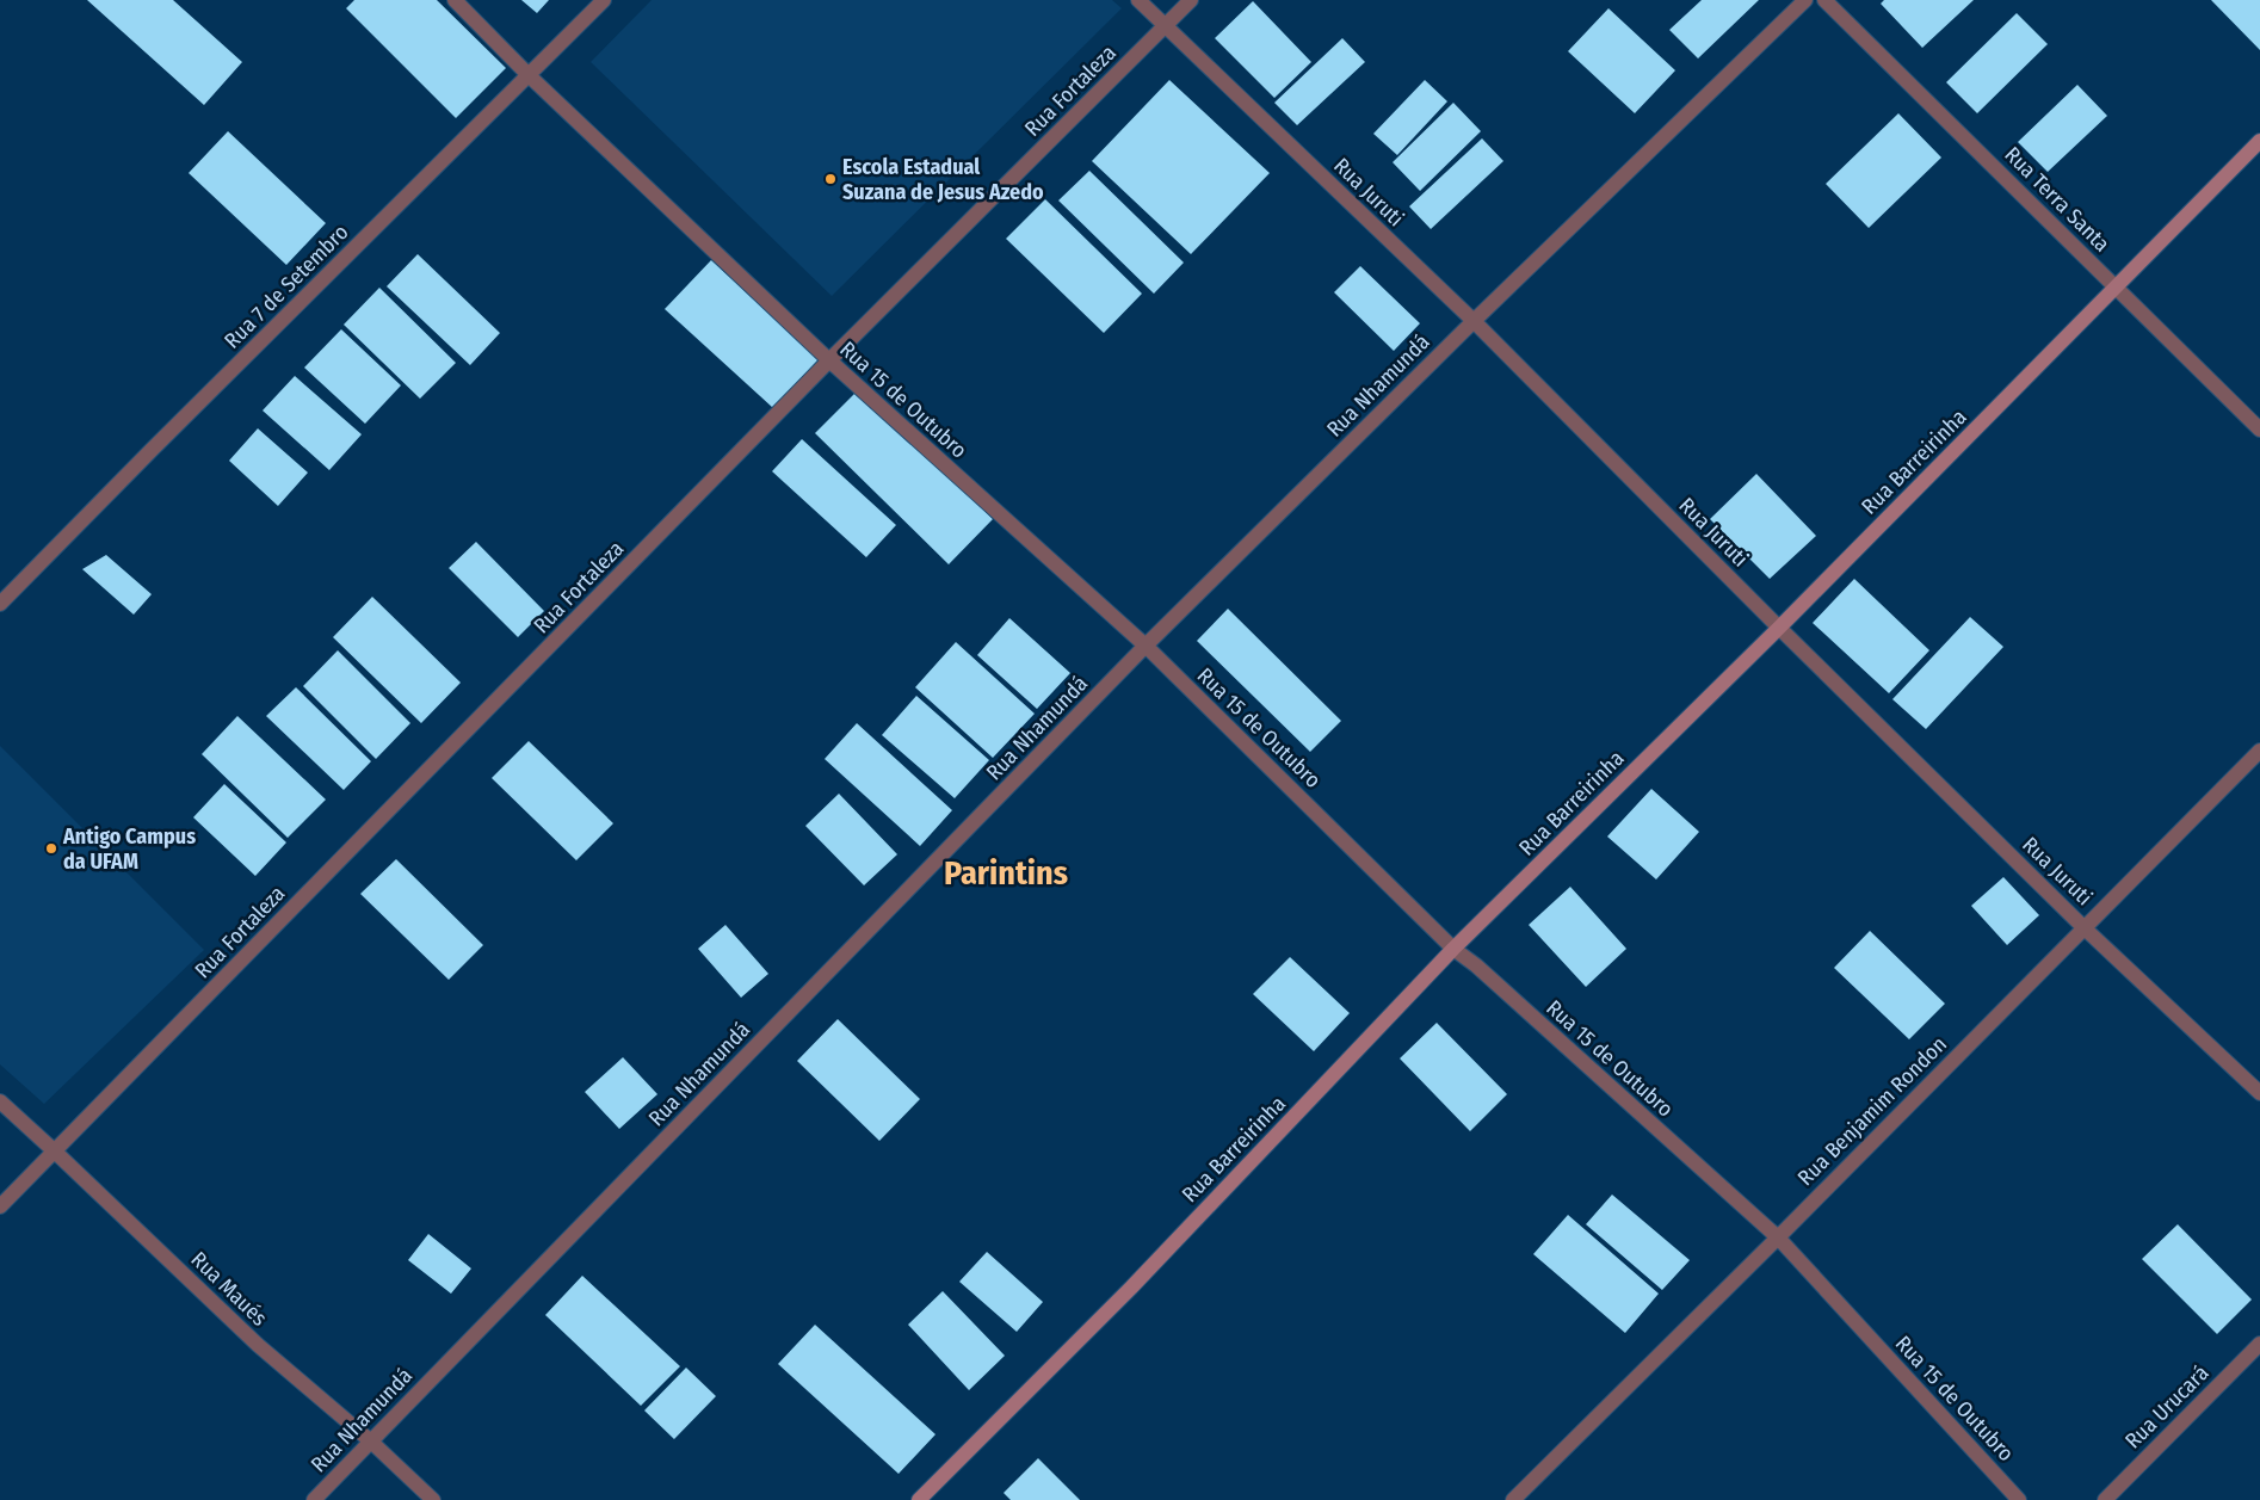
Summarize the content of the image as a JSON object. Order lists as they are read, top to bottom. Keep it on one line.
{"streets":{"street":["Rua Fortaleza","Rua Juruti","Rua Terra Santa","Rua 7 de Setembro","Rua Nhamundá","Rua 15 de Outubro","Rua Barreirinha","Rua Benjamim Rondon","Rua Maués","Rua Urucará"]},"crossings":[["Rua Fortaleza","Rua Juruti"],["Rua Fortaleza","Rua 15 de Outubro"],["Rua Fortaleza","Rua Maués"],["Rua Juruti","Rua Nhamundá"],["Rua Juruti","Rua Barreirinha"],["Rua Juruti","Rua Benjamim Rondon"],["Rua Terra Santa","Rua Barreirinha"],["Rua 7 de Setembro","Rua 15 de Outubro"],["Rua Nhamundá","Rua 15 de Outubro"],["Rua Nhamundá","Rua Maués"],["Rua 15 de Outubro","Rua Barreirinha"],["Rua 15 de Outubro","Rua Benjamim Rondon"]],"districts":["Parintins"],"places":["Escola Estadual Suzana de Jesus Azedo","Antigo Campus da UFAM"]}
